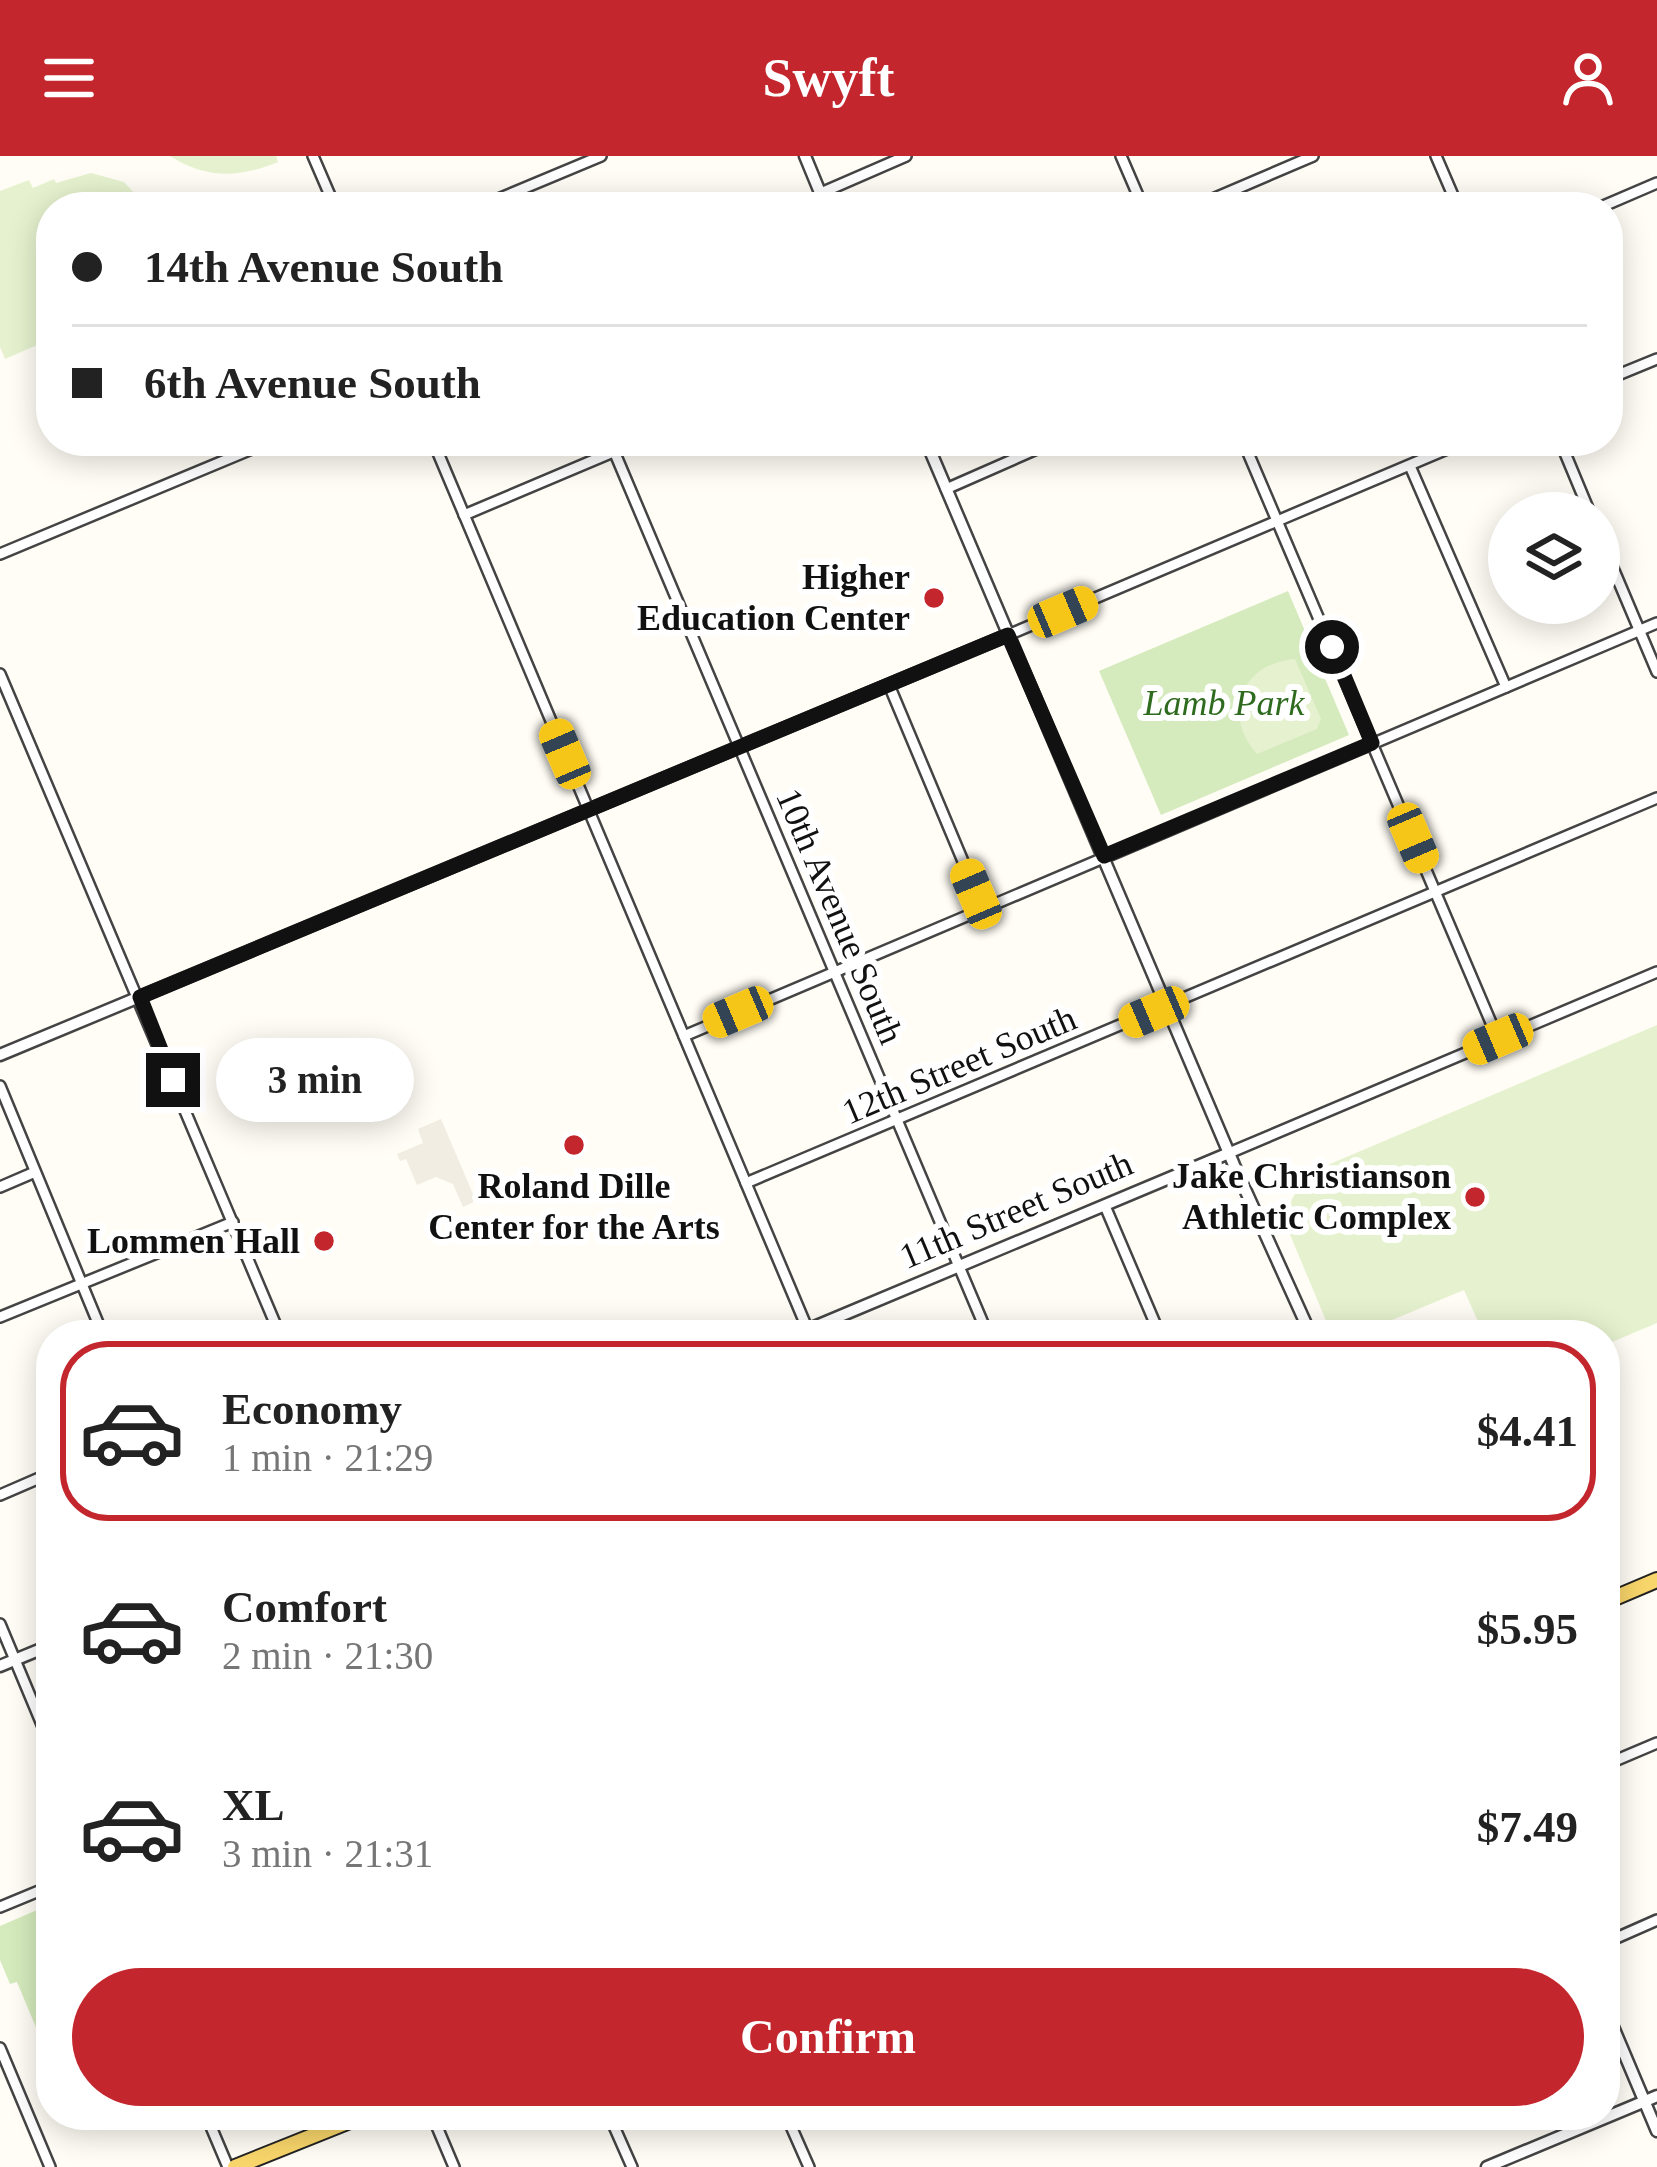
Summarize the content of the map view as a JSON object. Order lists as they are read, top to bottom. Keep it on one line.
{"streets":{"street":["10th Avenue South","12th Street South","11th Street South"]},"crossings":[["10th Avenue South","12th Street South"],["10th Avenue South","11th Street South"]],"parks":["Lamb Park"],"places":["Higher Education Center","Roland Dille Center for the Arts","Jake Christianson Athletic Complex","Lommen Hall"],"page":{"header":"Swyft","banner":["14th Avenue South","6th Avenue South"],"bubble":"3 min","list":[{"name":"Economy","note":"1 min · 21:29","value":"$4.41"},{"name":"Comfort","note":"2 min · 21:30","value":"$5.95"},{"name":"XL","note":"3 min · 21:31","value":"$7.49"}],"buttons":"Confirm"}}
